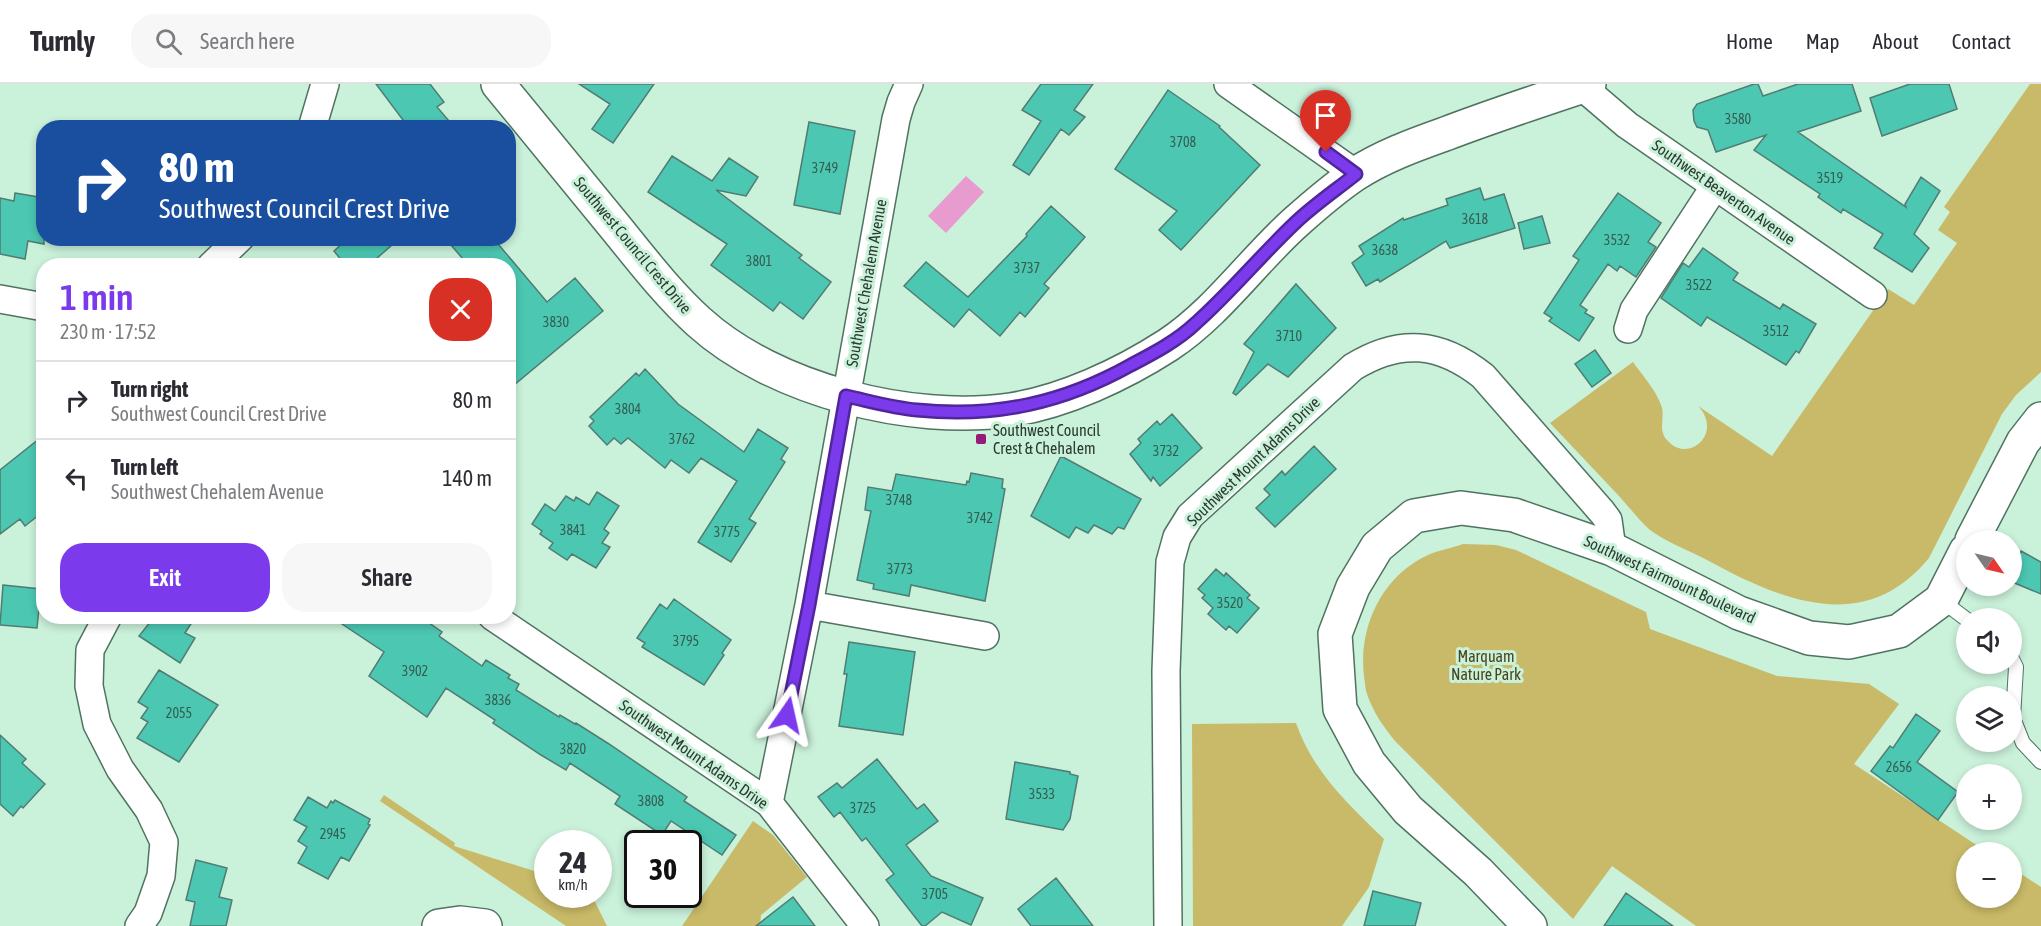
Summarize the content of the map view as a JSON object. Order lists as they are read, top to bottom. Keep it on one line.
{"streets":{"street":["Southwest Beaverton Avenue","Southwest Council Crest Drive","Southwest Chehalem Avenue","Southwest Mount Adams Drive","Southwest Fairmount Boulevard"]},"crossings":[["Southwest Beaverton Avenue","Southwest Council Crest Drive"],["Southwest Council Crest Drive","Southwest Chehalem Avenue"],["Southwest Chehalem Avenue","Southwest Mount Adams Drive"],["Southwest Mount Adams Drive","Southwest Fairmount Boulevard"]],"parks":["Marquam Nature Park"],"places":{"transit":["Southwest Council Crest & Chehalem"]},"house_numbers":["3580","3708","3749","3519","3618","3532","3638","3801","3737","3522","3830","3512","3710","3804","3762","3732","3748","3742","3841","3775","3773","3520","3795","3902","3836","2055","3820","2656","3533","3808","3725","2945","3705"],"north":"bottom right","page":{"header":"Turnly","search":"Search here","nav":["Home","Map","About","Contact"],"turn":["80 m","Southwest Council Crest Drive"],"heading":["1 min","230 m · 17:52"],"list":[{"name":"Turn right","note":"Southwest Council Crest Drive","value":"80 m"},{"name":"Turn left","note":"Southwest Chehalem Avenue","value":"140 m"}],"map_buttons":["+","−"],"buttons":["Exit","Share"],"speed":"24 km/h","limit":"30"}}
